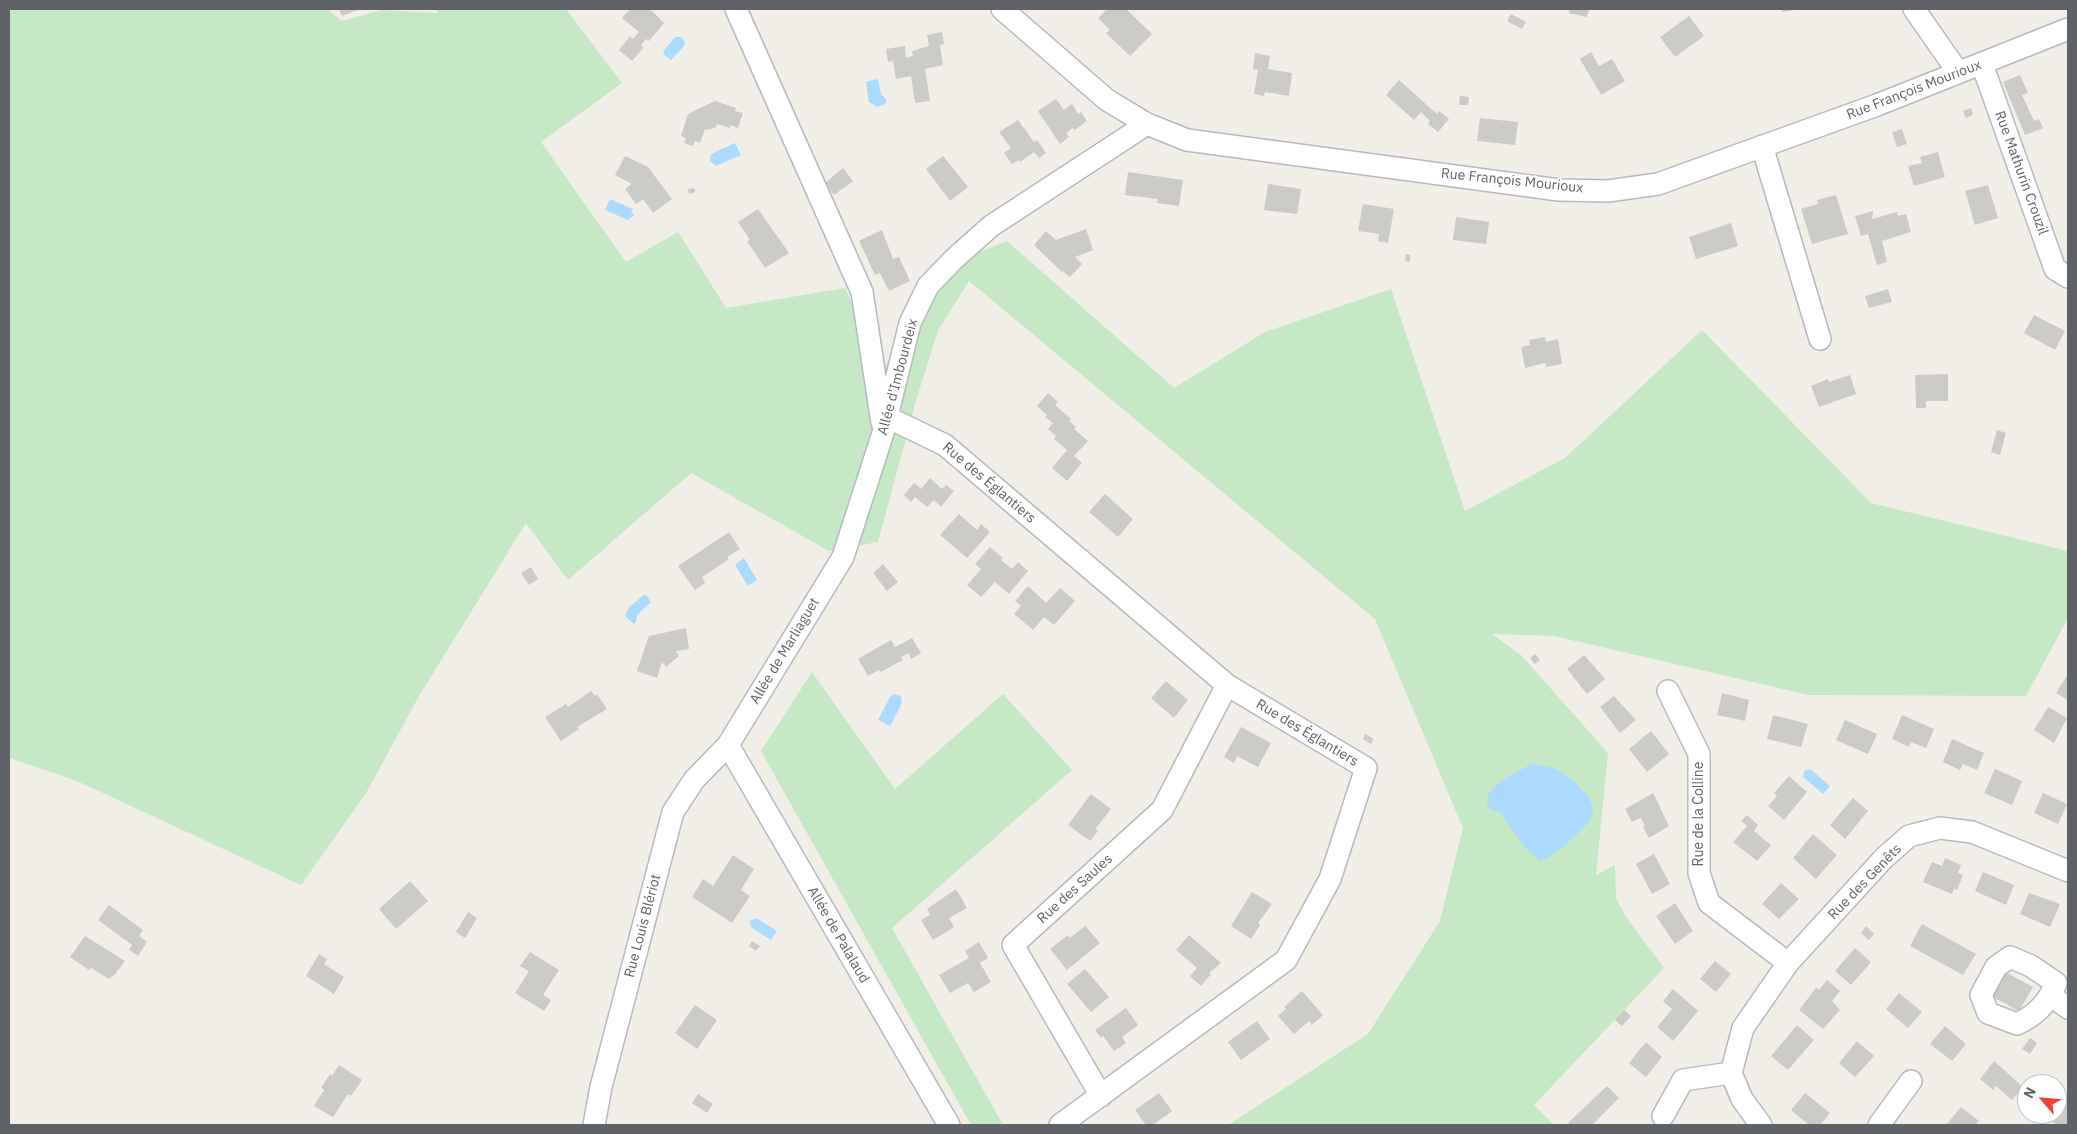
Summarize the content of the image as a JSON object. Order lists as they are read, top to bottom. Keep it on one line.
{"streets":{"street":["Rue François Mourioux","Rue Mathurin Crouzil","Allée d'Imbourdeix","Rue des Églantiers","Allée de Marliaguet","Rue de la Colline","Rue des Genêts","Rue des Saules","Rue Louis Blériot","Allée de Palalaud"]},"crossings":[["Rue François Mourioux","Rue Mathurin Crouzil"],["Rue François Mourioux","Allée d'Imbourdeix"],["Allée d'Imbourdeix","Rue des Églantiers"],["Allée d'Imbourdeix","Allée de Marliaguet"],["Rue des Églantiers","Rue des Saules"],["Allée de Marliaguet","Rue Louis Blériot"],["Allée de Marliaguet","Allée de Palalaud"],["Rue de la Colline","Rue des Genêts"],["Rue Louis Blériot","Allée de Palalaud"]],"north":"top left"}
